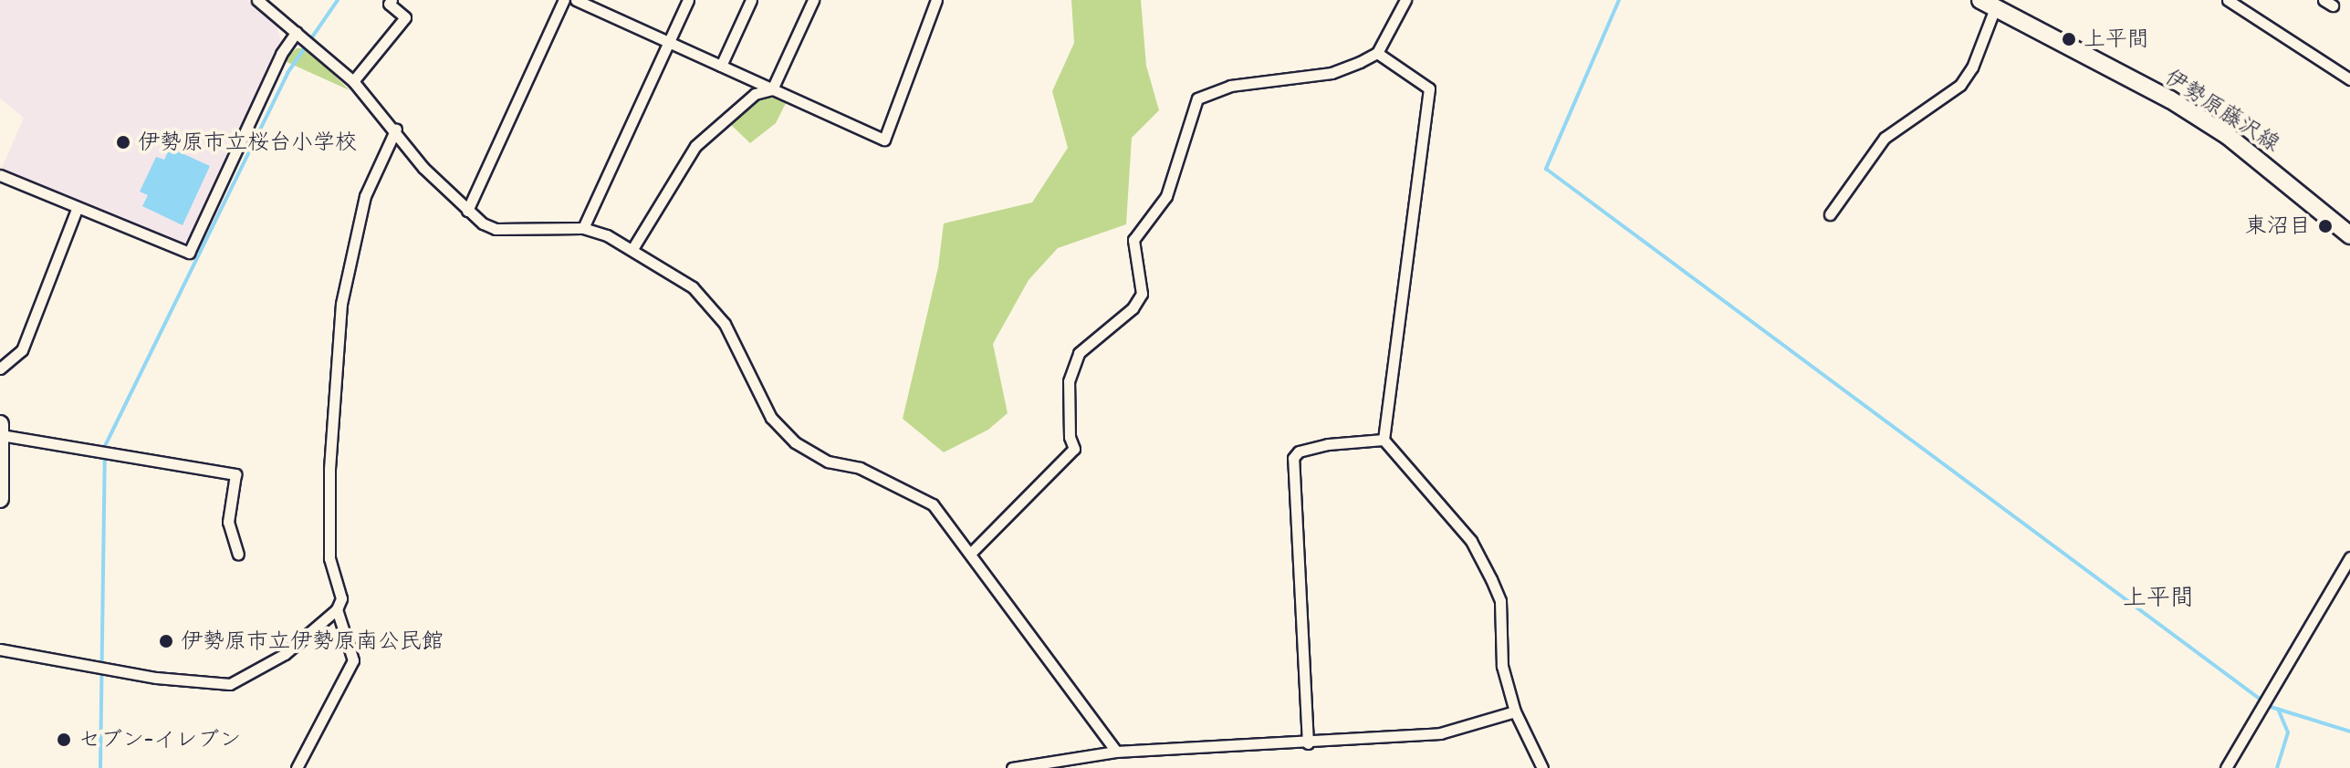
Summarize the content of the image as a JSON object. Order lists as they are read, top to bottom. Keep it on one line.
{"streets":{"main road":["伊勢原藤沢線"]},"districts":["上平間"],"places":["上平間","伊勢原市立桜台小学校","東沼目","伊勢原市立伊勢原南公民館","セブン-イレブン"]}
